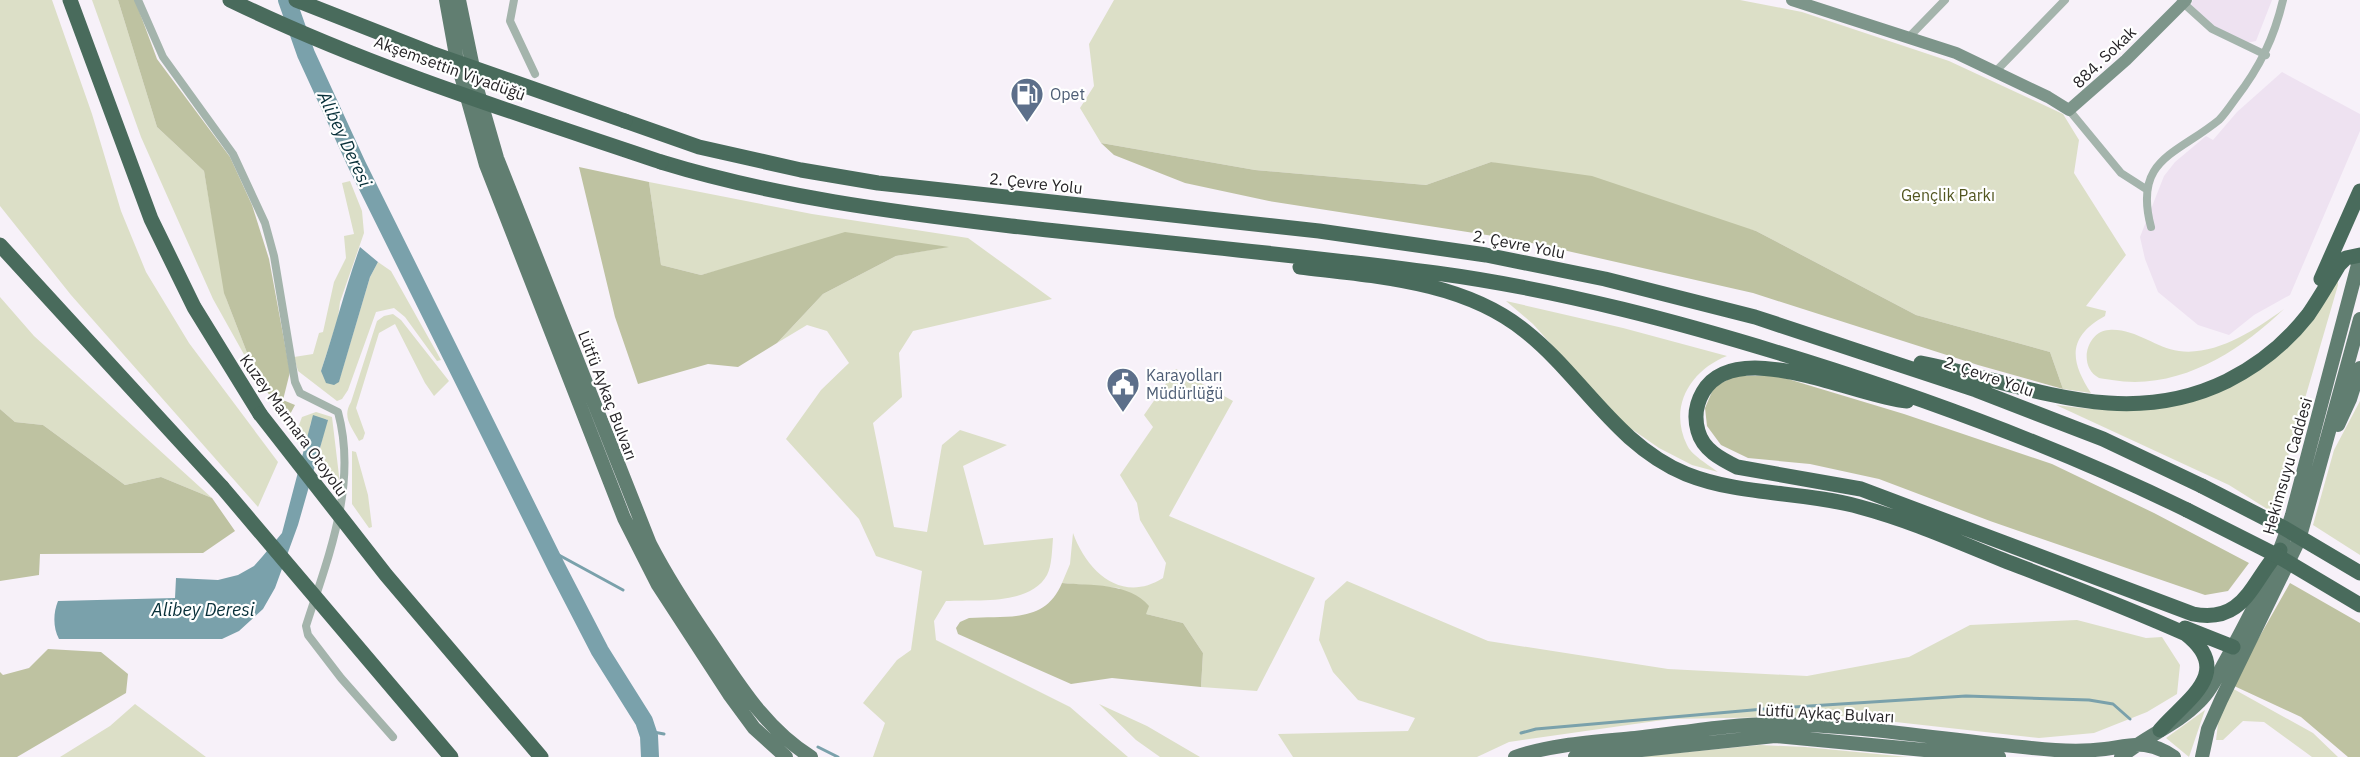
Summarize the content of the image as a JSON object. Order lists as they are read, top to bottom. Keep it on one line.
{"streets":{"highway":["Akşemsettin Viyadüğü","2. Çevre Yolu","Kuzey Marmara Otoyolu"],"main road":["Lütfü Aykaç Bulvarı","Hekimsuyu Caddesi"],"street":["884. Sokak"]},"crossings":[["Akşemsettin Viyadüğü","2. Çevre Yolu"],["Lütfü Aykaç Bulvarı","Hekimsuyu Caddesi"]],"water":["Alibey Deresi"],"parks":["Gençlik Parkı"],"places":{"fuel station":["Opet"],"public building":["Karayolları Müdürlüğü"]}}
